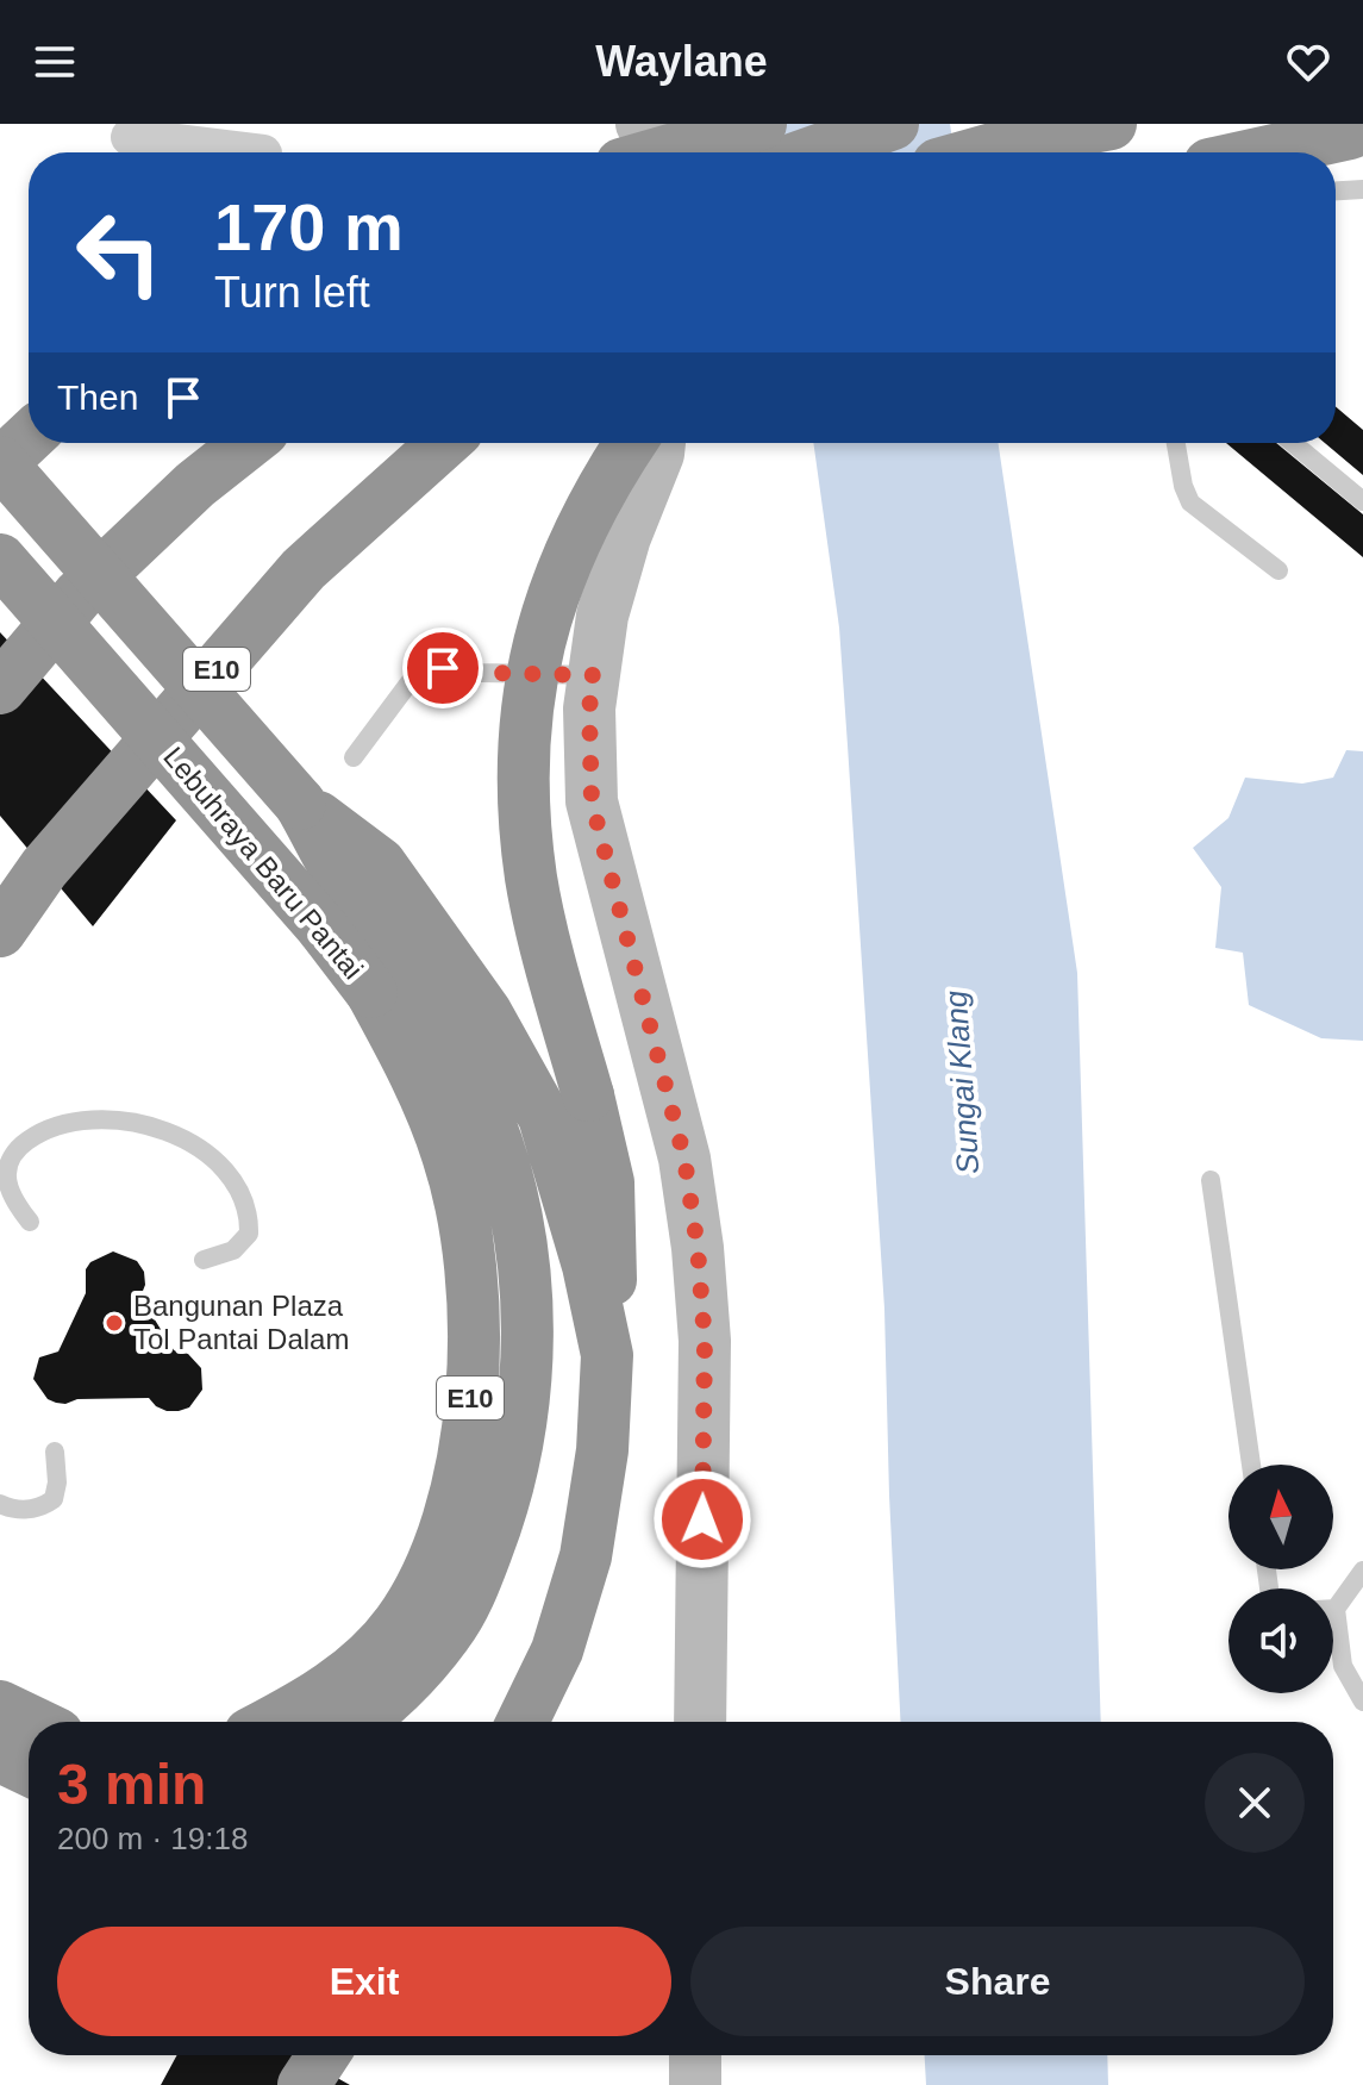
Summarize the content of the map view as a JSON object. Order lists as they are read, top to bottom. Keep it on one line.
{"streets":{"highway":["E10","Lebuhraya Baru Pantai"]},"water":["Sungai Klang"],"places":["Bangunan Plaza Tol Pantai Dalam"],"north":"top","page":{"header":"Waylane","turn":["170 m","Turn left"],"then":"Then","heading":["3 min","200 m · 19:18"],"buttons":["Exit","Share"]}}
